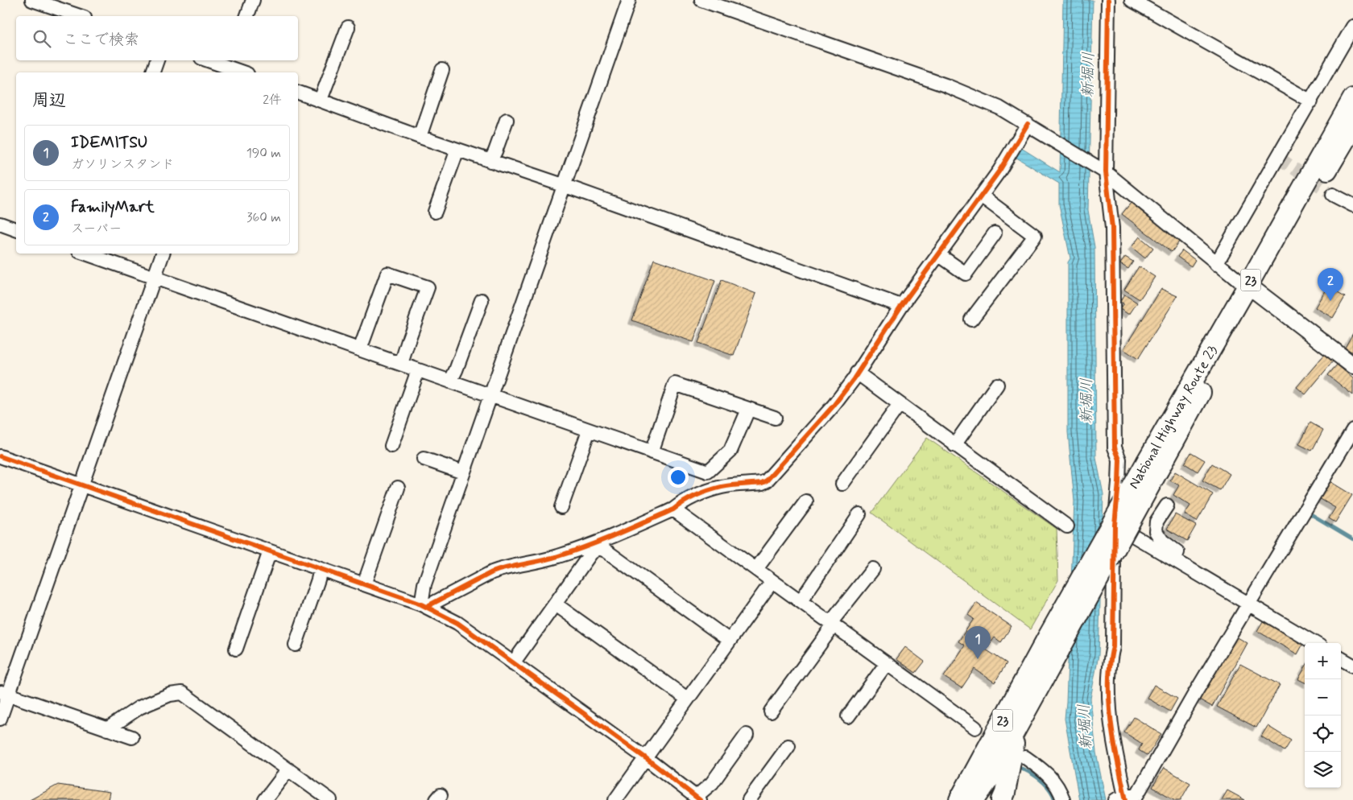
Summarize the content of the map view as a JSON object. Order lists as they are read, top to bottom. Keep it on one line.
{"streets":{"highway":["23","National Highway Route 23"]},"water":["新堀川"],"page":{"search":"ここで検索","heading":["周辺","2件"],"list":[{"mark":"1","name":"IDEMITSU","note":"ガソリンスタンド","value":"190 m"},{"mark":"2","name":"FamilyMart","note":"スーパー","value":"360 m"}],"pins":["2","1"],"map_buttons":["+","−"]}}
